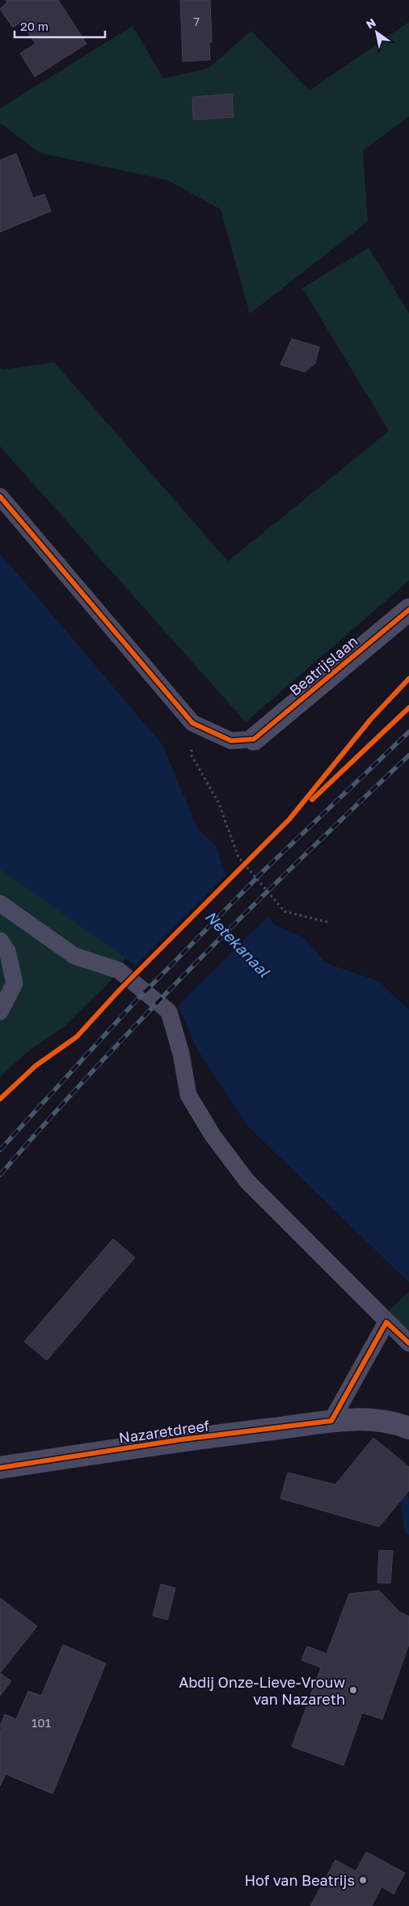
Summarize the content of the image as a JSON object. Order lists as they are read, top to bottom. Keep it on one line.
{"streets":{"street":["Beatrijslaan","Nazaretdreef"]},"water":["Netekanaal"],"places":["Abdij Onze-Lieve-Vrouw van Nazareth","Hof van Beatrijs"],"house_numbers":["7","101"],"scale_bar":"20 m","north":"top left"}
